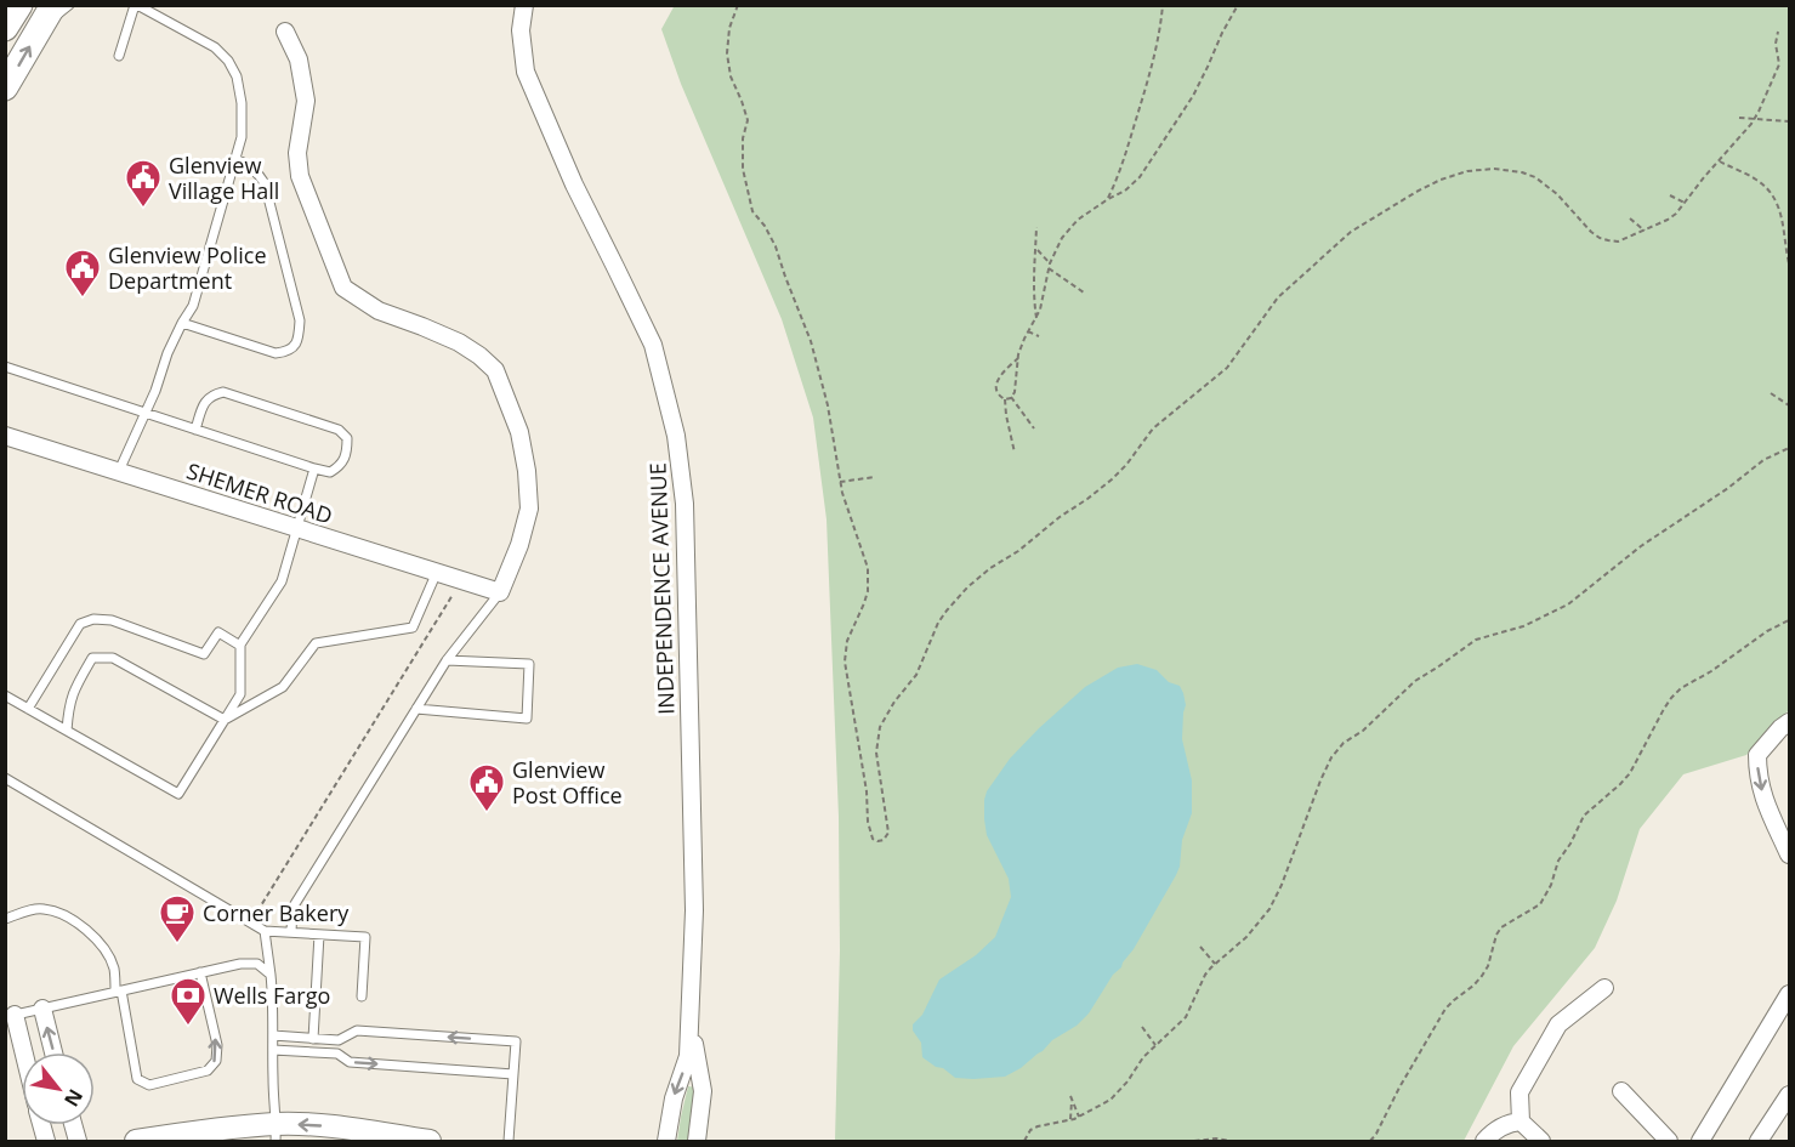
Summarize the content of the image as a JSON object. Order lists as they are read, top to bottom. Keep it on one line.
{"streets":{"street":["SHEMER ROAD","INDEPENDENCE AVENUE"]},"places":{"public building":["Glenview Village Hall","Glenview Police Department","Glenview Post Office"],"cafe":["Corner Bakery"],"bank":["Wells Fargo"]},"north":"bottom right"}
